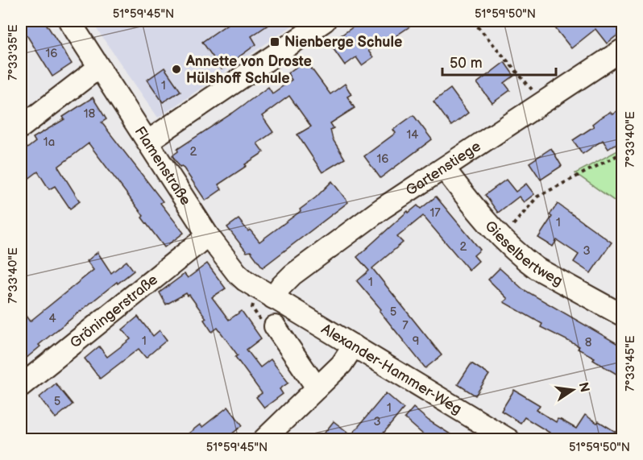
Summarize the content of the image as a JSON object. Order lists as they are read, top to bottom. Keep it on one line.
{"streets":{"street":["Flamenstraße","Gartenstiege","Gieselbertweg","Gröningerstraße","Alexander-Hammer-Weg"]},"crossings":[["Flamenstraße","Gartenstiege"],["Flamenstraße","Gröningerstraße"],["Flamenstraße","Alexander-Hammer-Weg"],["Gartenstiege","Gieselbertweg"],["Gartenstiege","Alexander-Hammer-Weg"]],"places":{"transit":["Nienberge Schule"],"other":["Annette von Droste Hülshoff Schule"]},"house_numbers":["16","1","18","14","1a","2","16","17","1","2","3","1","5","4","7","1","9","8","5","1","3"],"scale_bar":"50 m","north":"right","coordinates":["51°59'45\"N","51°59'50\"N","7°33'35\"E","7°33'40\"E","7°33'45\"E"]}
